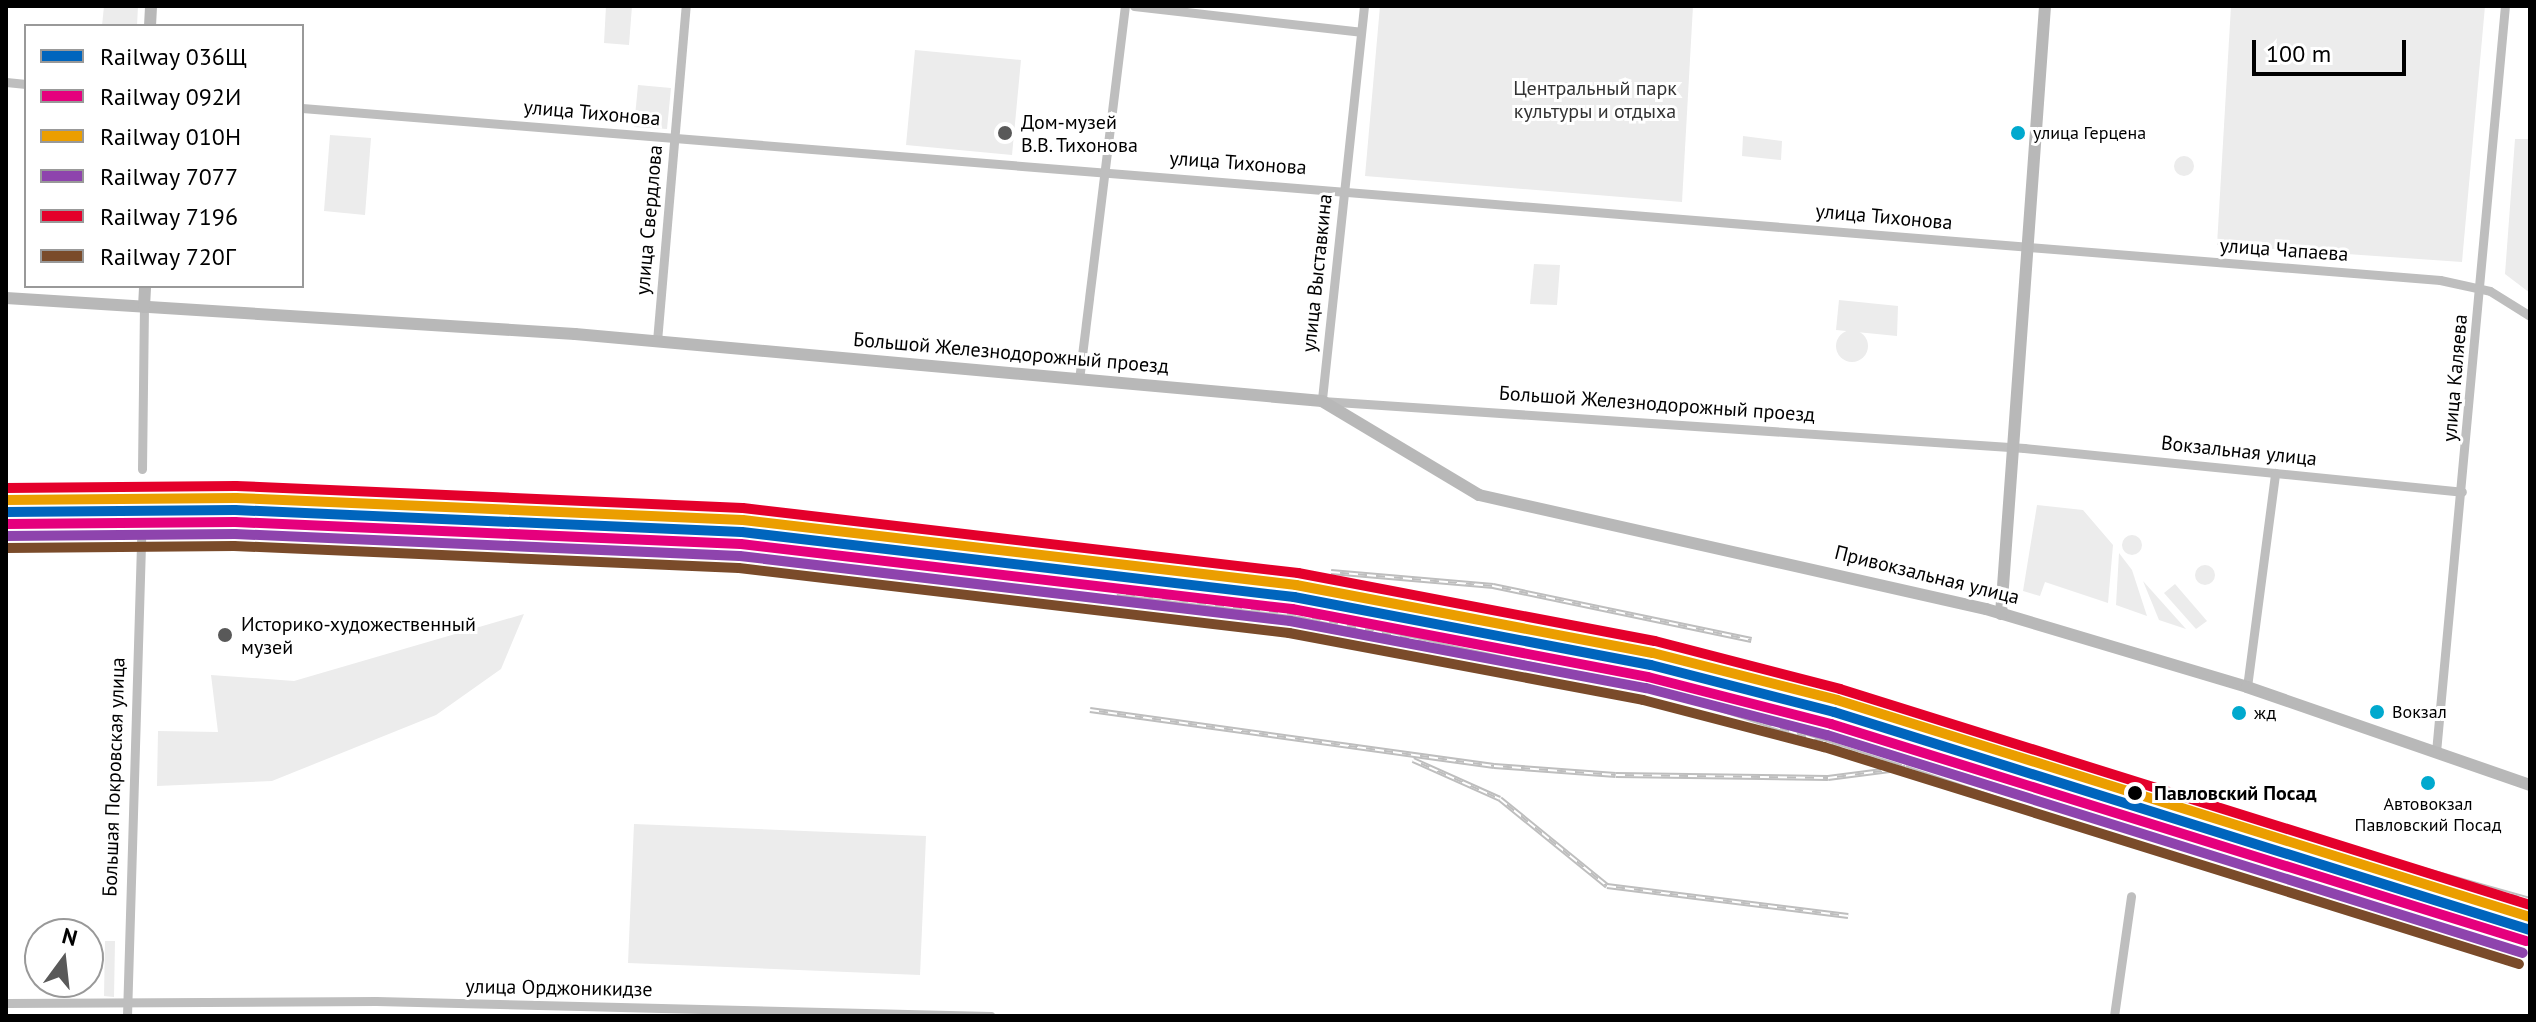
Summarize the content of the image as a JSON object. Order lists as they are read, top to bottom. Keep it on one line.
{"streets":{"main road":["Большой Железнодорожный проезд","Привокзальная улица"],"street":["улица Тихонова","улица Свердлова","улица Чапаева","улица Выставкина","улица Каляева","Вокзальная улица","Большая Покровская улица","улица Орджоникидзе"]},"crossings":[["улица Тихонова","улица Свердлова"],["улица Тихонова","улица Чапаева"],["улица Тихонова","улица Выставкина"],["улица Свердлова","Большой Железнодорожный проезд"],["улица Чапаева","улица Каляева"],["улица Выставкина","Большой Железнодорожный проезд"],["улица Выставкина","Привокзальная улица"],["Большой Железнодорожный проезд","Вокзальная улица"],["Большой Железнодорожный проезд","Привокзальная улица"],["улица Каляева","Вокзальная улица"],["улица Каляева","Привокзальная улица"],["Большая Покровская улица","улица Орджоникидзе"]],"parks":["Центральный парк культуры и отдыха"],"places":["Дом-музей В.В. Тихонова","улица Герцена","Историко-художественный музей","Вокзал","жд","Автовокзал Павловский Посад","Павловский Посад"],"lines":["rail line 7196","rail line 010Н","rail line 036Щ","rail line 092И","rail line 7077","rail line 720Г"],"legend":["Railway 036Щ","Railway 092И","Railway 010Н","Railway 7077","Railway 7196","Railway 720Г"],"scale_bar":"100 m","north":"top"}
